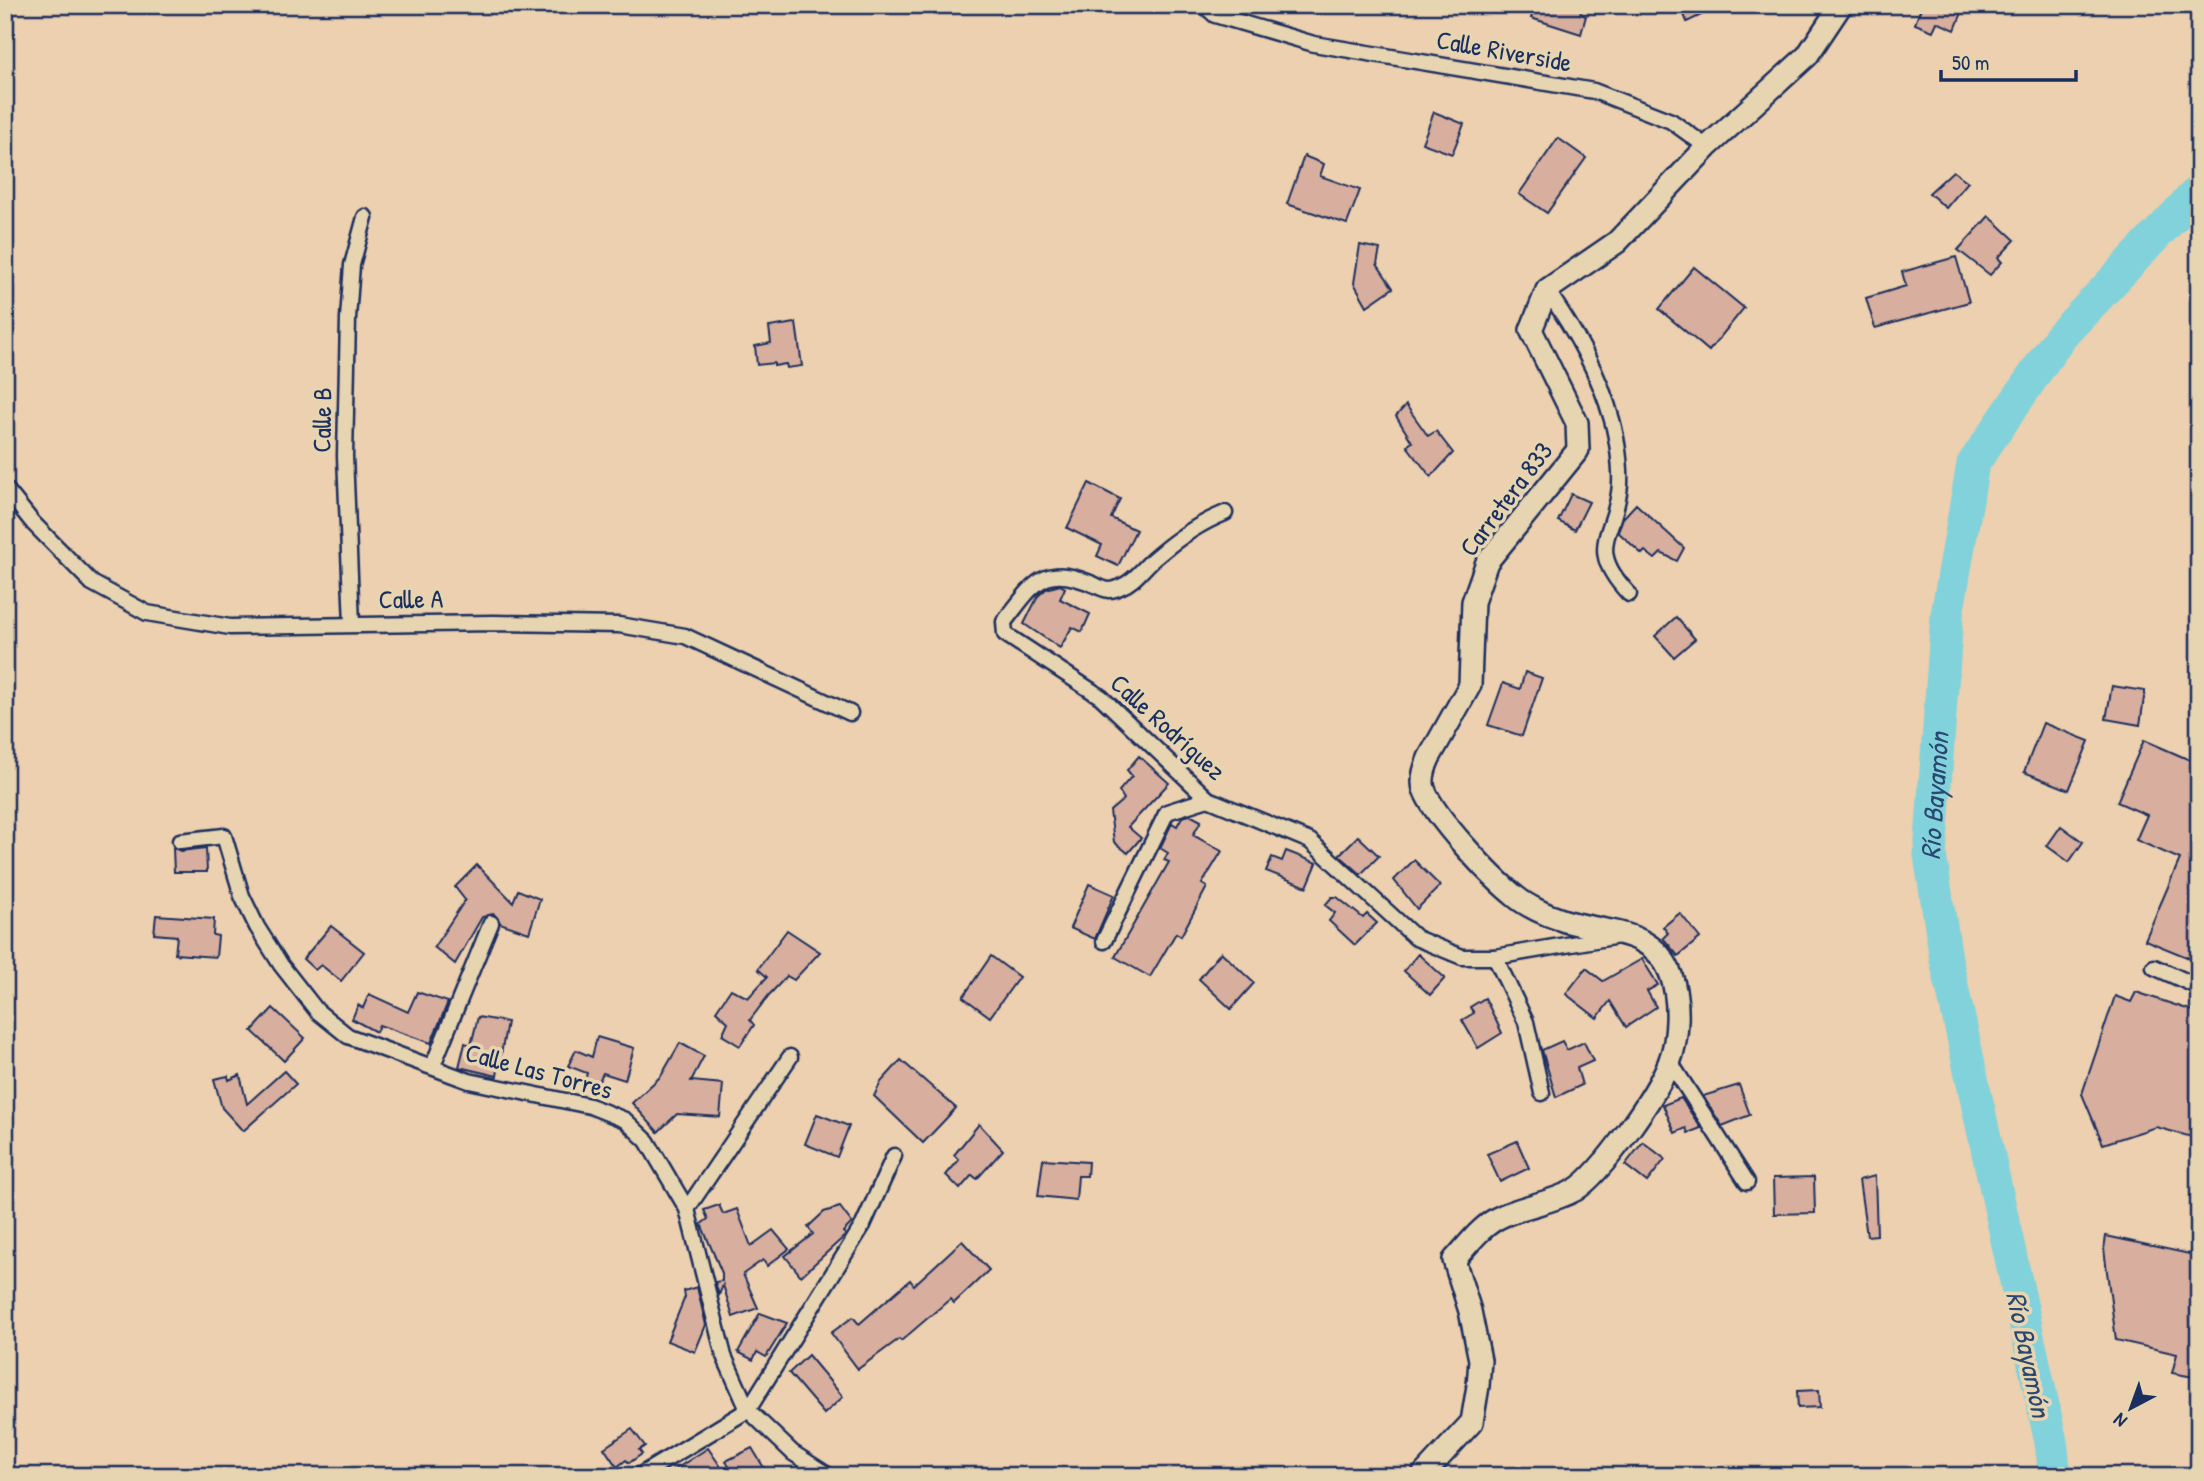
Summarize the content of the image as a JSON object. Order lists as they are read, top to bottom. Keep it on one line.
{"streets":{"street":["Calle Riverside","Calle B","Carretera 833","Calle A","Calle Rodríguez","Calle Las Torres"]},"crossings":[["Calle B","Calle A"],["Carretera 833","Calle Rodríguez"]],"water":["Río Bayamón"],"scale_bar":"50 m","north":"bottom left"}
